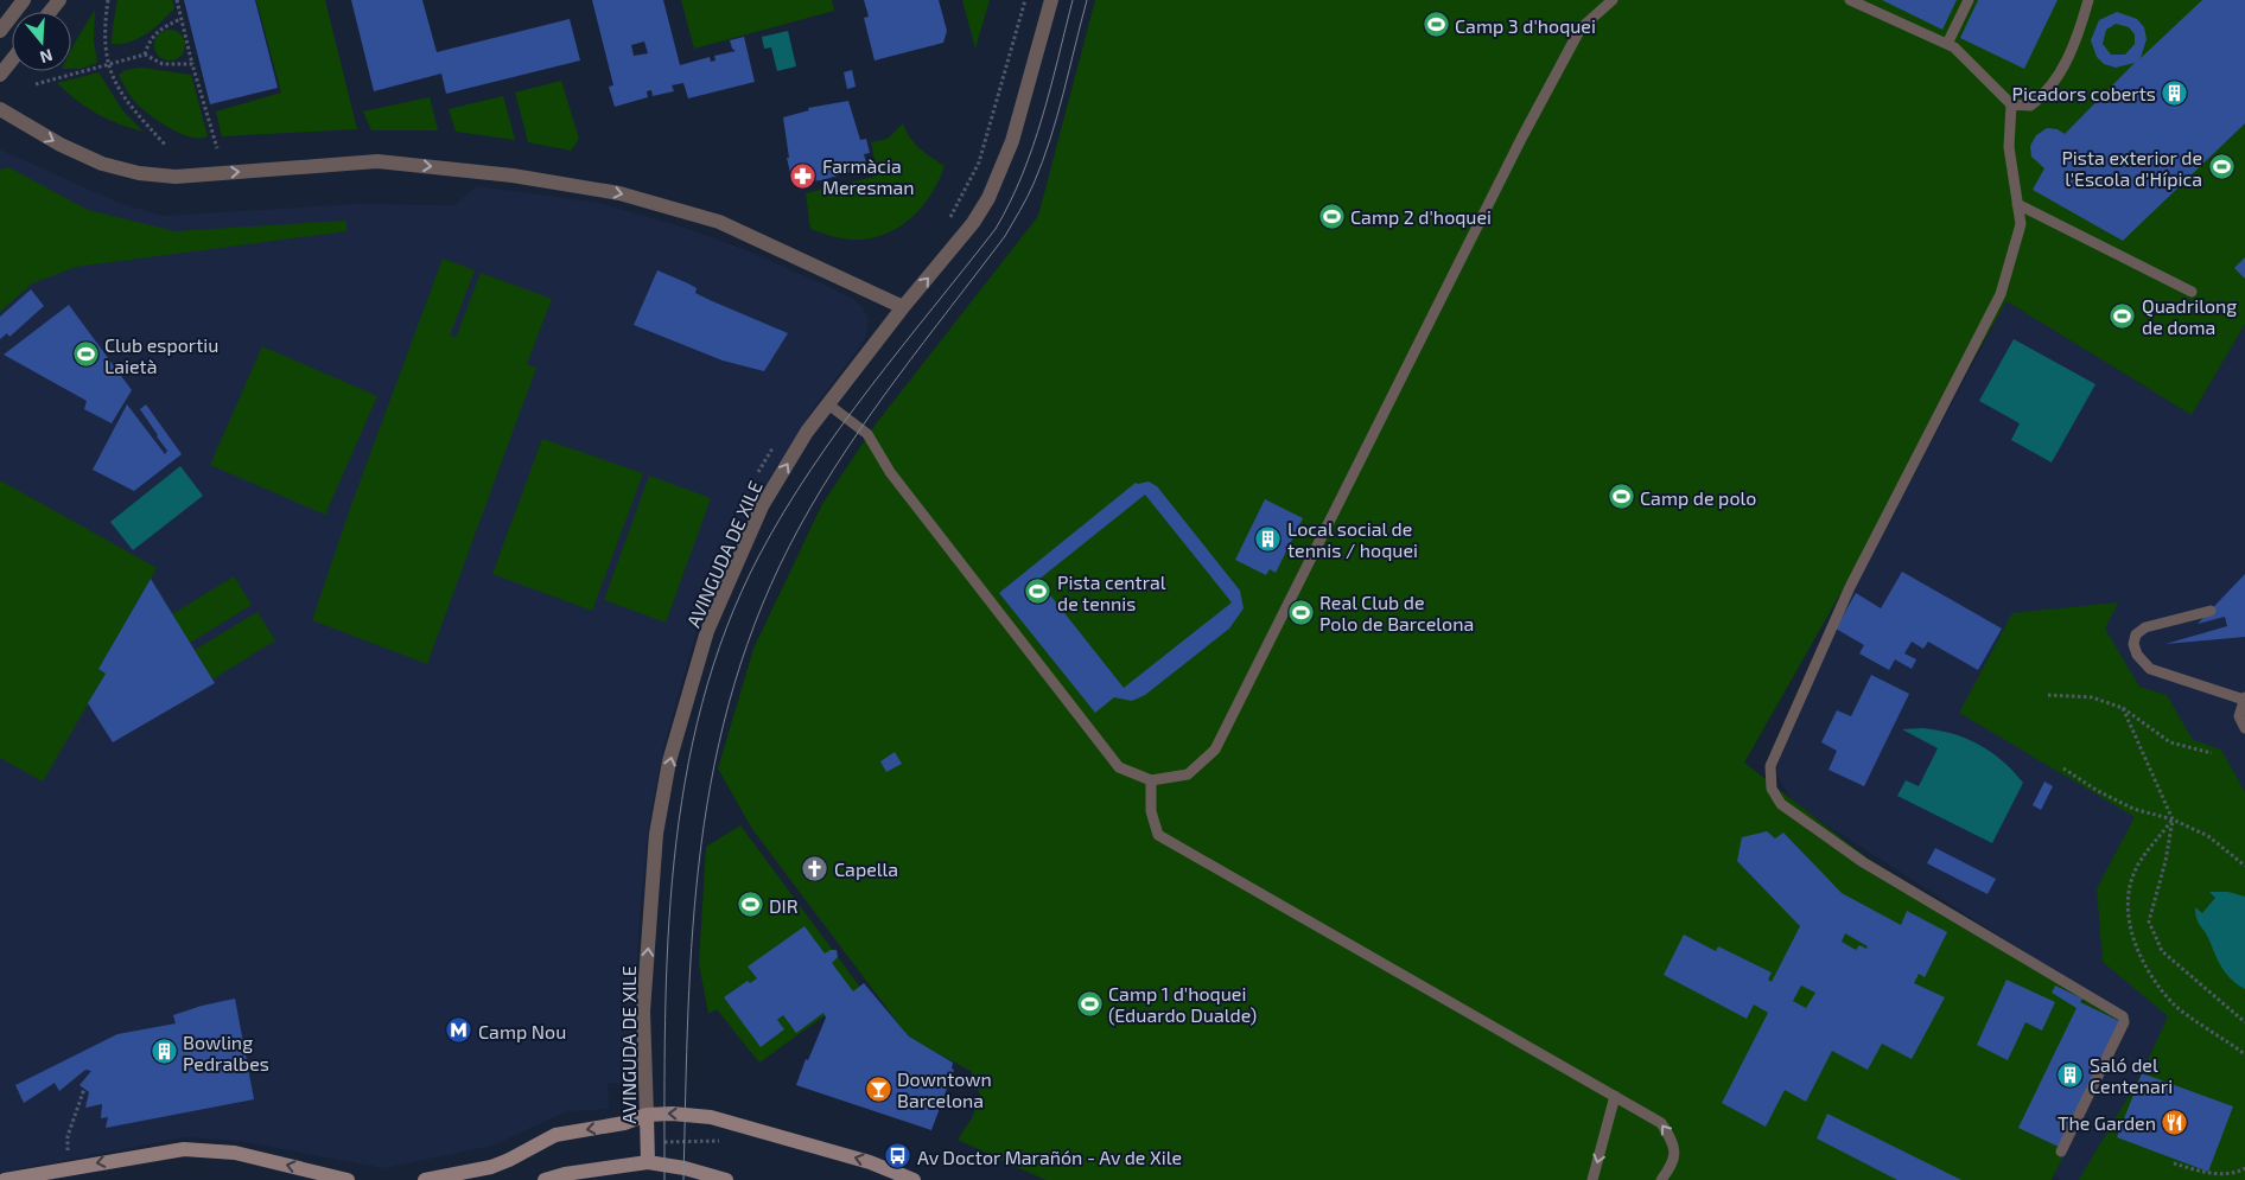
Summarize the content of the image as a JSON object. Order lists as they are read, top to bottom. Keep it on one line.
{"streets":{"street":["AVINGUDA DE XILE"]},"one_way":["AVINGUDA DE XILE"],"places":{"sports":["Camp 3 d'hoquei","Pista exterior de l'Escola d'Hípica","Camp 2 d'hoquei","Quadrilong de doma","Club esportiu Laietà","Camp de polo","Pista central de tennis","Real Club de Polo de Barcelona","DIR","Camp 1 d'hoquei (Eduardo Dualde)"],"building":["Picadors coberts","Local social de tennis / hoquei","Bowling Pedralbes","Saló del Centenari"],"pharmacy":["Farmàcia Meresman"],"church":["Capella"],"metro station":["Camp Nou"],"bar":["Downtown Barcelona"],"restaurant":["The Garden"],"bus stop":["Av Doctor Marañón - Av de Xile"]},"north":"bottom"}
